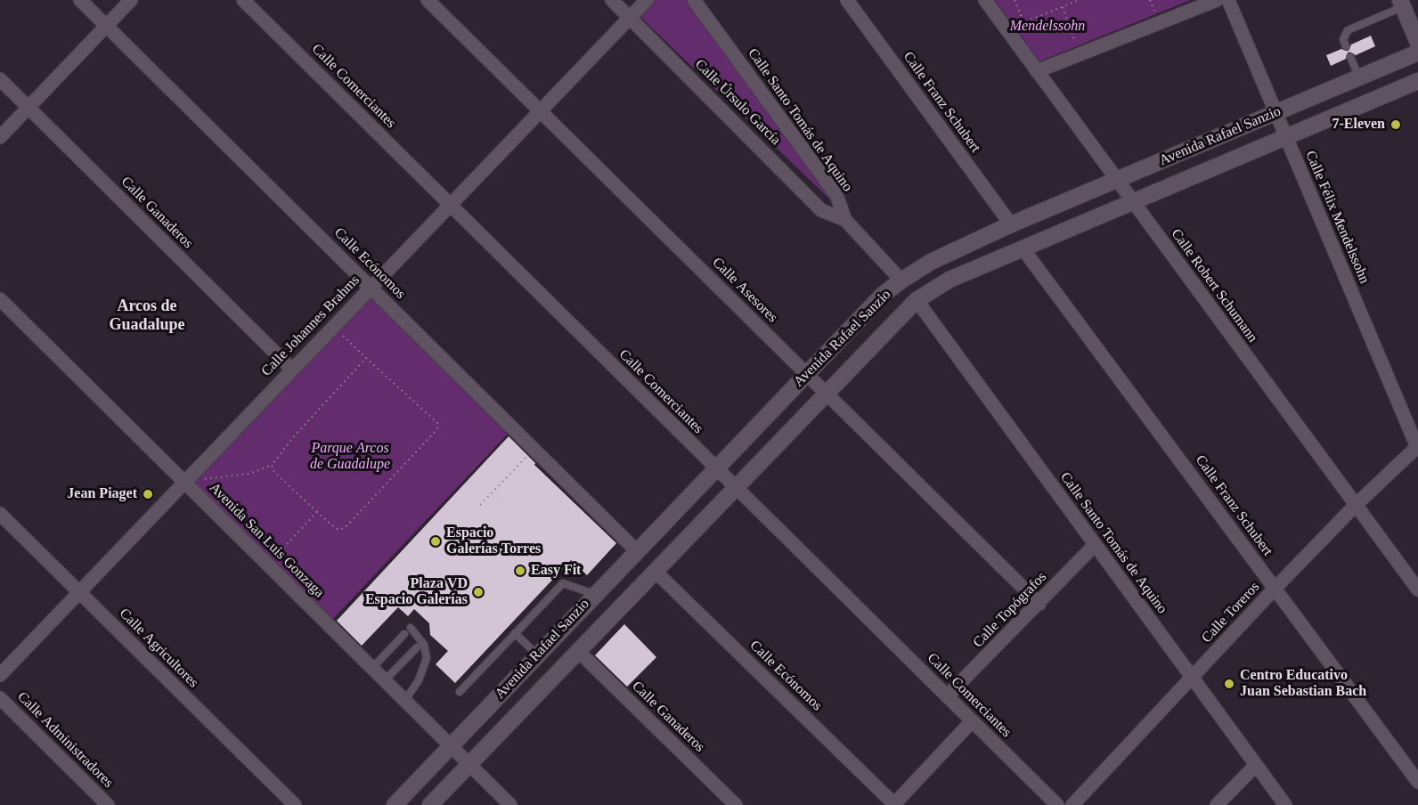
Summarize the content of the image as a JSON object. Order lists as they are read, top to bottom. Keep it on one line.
{"streets":{"main road":["Avenida Rafael Sanzio"],"street":["Calle Comerciantes","Calle Úrsulo García","Calle Franz Schubert","Calle Santo Tomás de Aquino","Calle Ganaderos","Calle Félix Mendelssohn","Calle Ecónomos","Calle Robert Schumann","Calle Asesores","Calle Johannes Brahms","Avenida San Luis Gonzaga","Calle Topógrafos","Calle Toreros","Calle Agricultores","Calle Administradores"]},"crossings":[["Calle Comerciantes","Avenida Rafael Sanzio"],["Calle Comerciantes","Calle Johannes Brahms"],["Calle Comerciantes","Calle Topógrafos"],["Calle Úrsulo García","Calle Santo Tomás de Aquino"],["Calle Úrsulo García","Calle Johannes Brahms"],["Calle Franz Schubert","Avenida Rafael Sanzio"],["Calle Franz Schubert","Calle Toreros"],["Calle Santo Tomás de Aquino","Avenida Rafael Sanzio"],["Calle Santo Tomás de Aquino","Calle Topógrafos"],["Calle Santo Tomás de Aquino","Calle Toreros"],["Avenida Rafael Sanzio","Calle Ganaderos"],["Avenida Rafael Sanzio","Calle Félix Mendelssohn"],["Avenida Rafael Sanzio","Calle Ecónomos"],["Avenida Rafael Sanzio","Calle Robert Schumann"],["Avenida Rafael Sanzio","Calle Asesores"],["Avenida Rafael Sanzio","Avenida San Luis Gonzaga"],["Calle Ganaderos","Calle Johannes Brahms"],["Calle Félix Mendelssohn","Calle Toreros"],["Calle Ecónomos","Calle Johannes Brahms"],["Calle Robert Schumann","Calle Toreros"],["Calle Asesores","Calle Johannes Brahms"],["Calle Asesores","Calle Topógrafos"],["Calle Johannes Brahms","Avenida San Luis Gonzaga"],["Calle Johannes Brahms","Calle Agricultores"]],"districts":["Arcos de Guadalupe"],"parks":["Mendelssohn","Parque Arcos de Guadalupe"],"places":["7-Eleven","Jean Piaget","Espacio Galerías Torres","Easy Fit","Plaza VD Espacio Galerías","Centro Educativo Juan Sebastian Bach"]}
